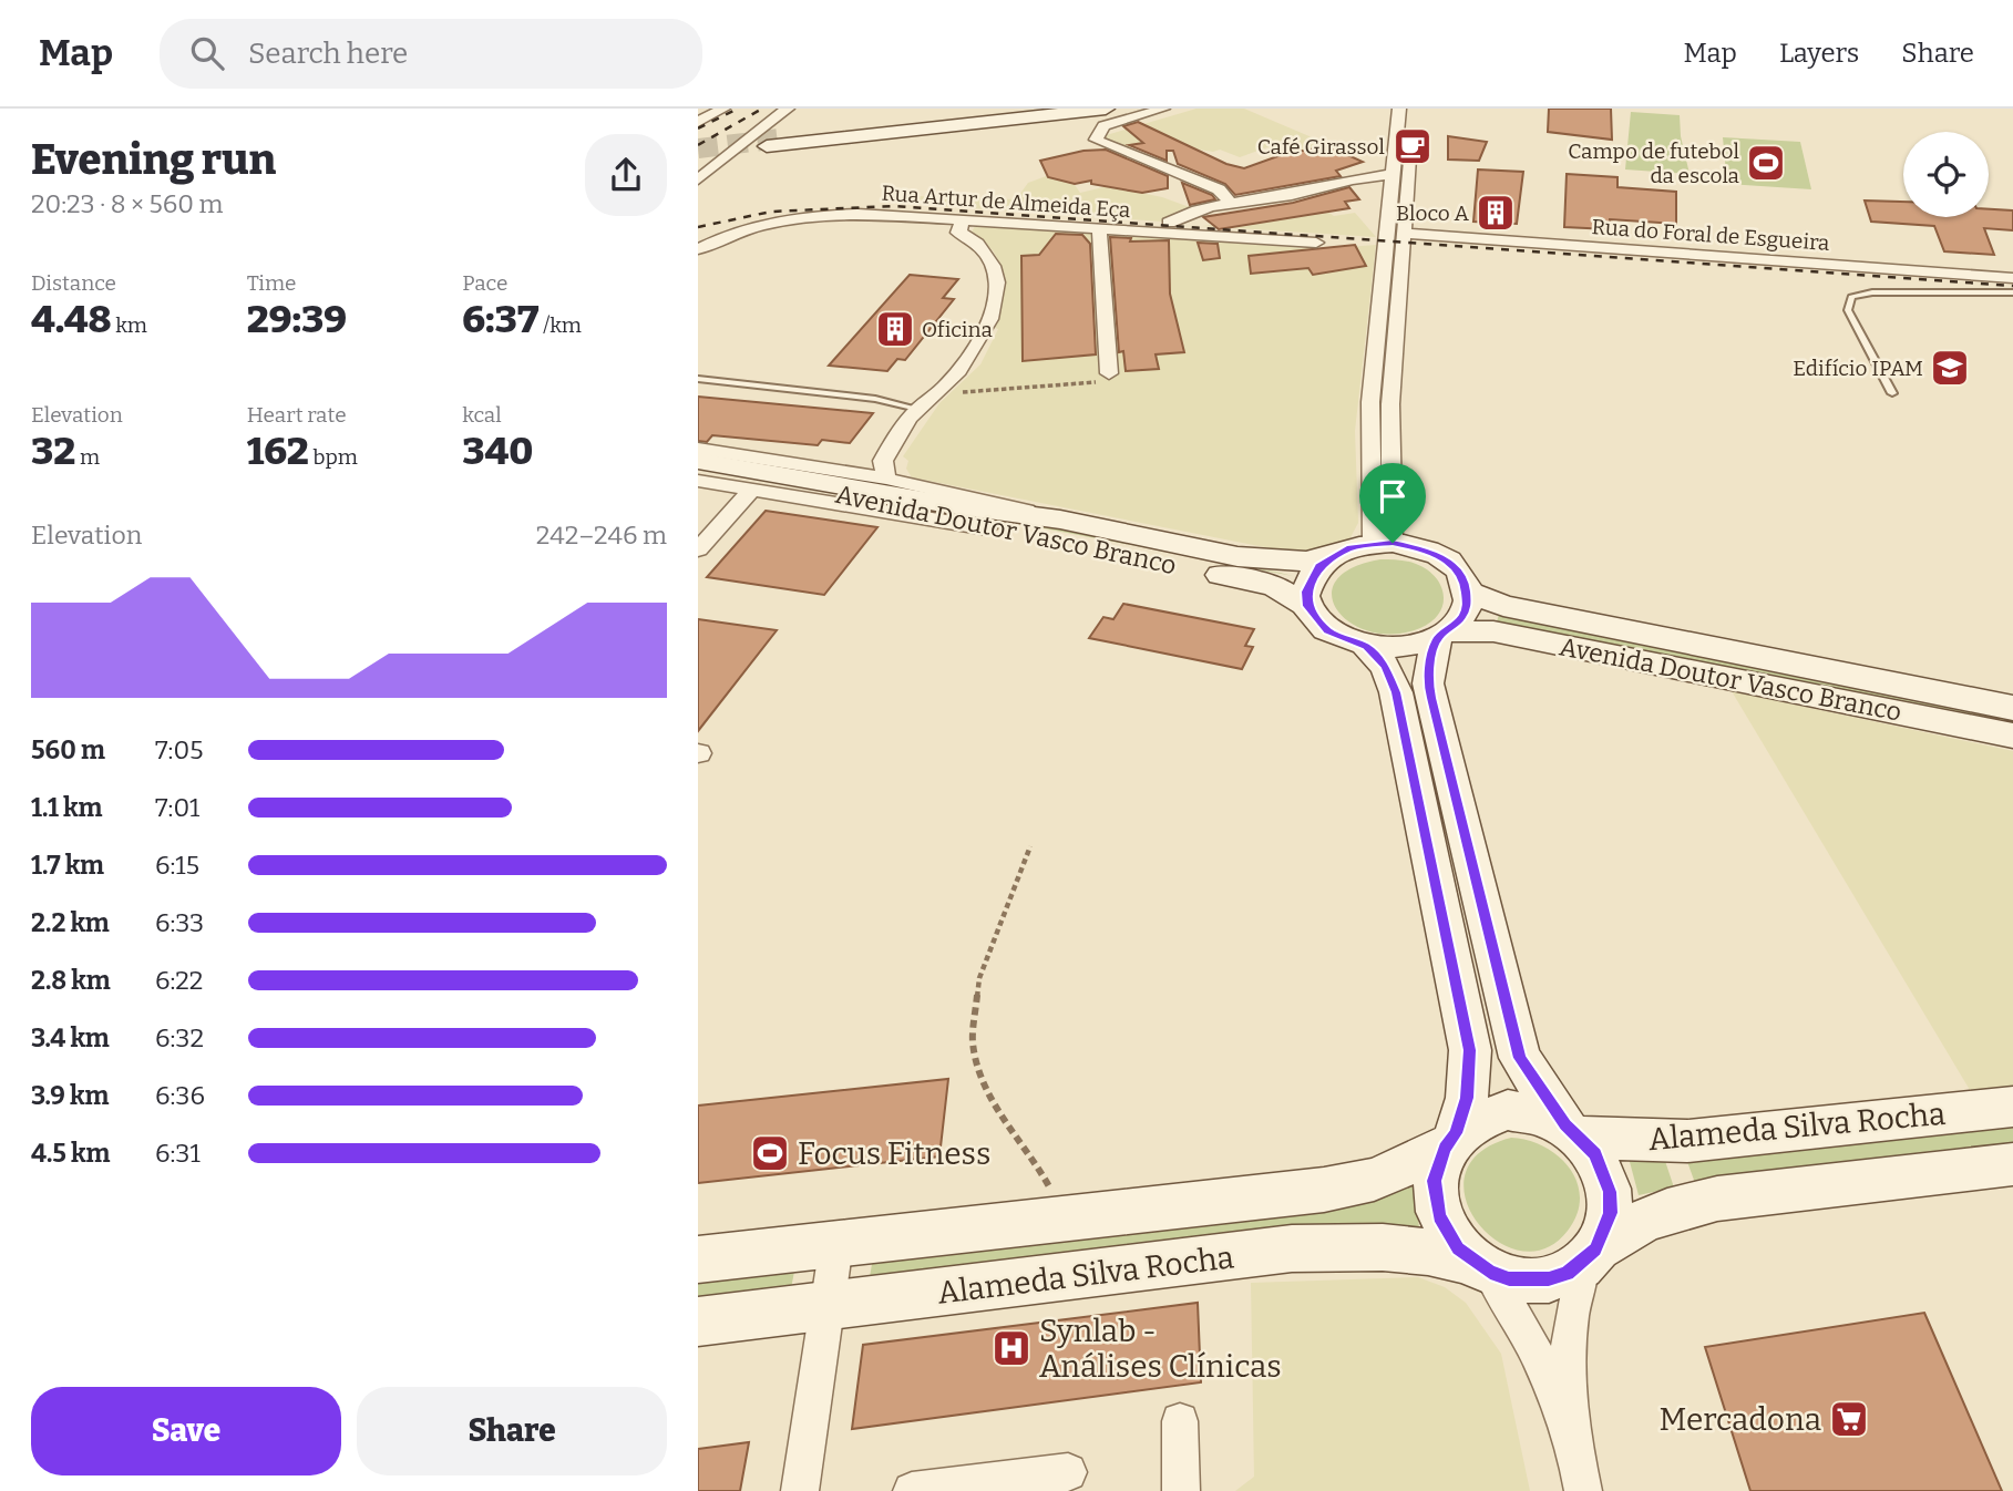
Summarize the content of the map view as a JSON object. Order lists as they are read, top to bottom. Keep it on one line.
{"streets":{"main road":["Avenida Doutor Vasco Branco","Alameda Silva Rocha"],"street":["Rua Artur de Almeida Eça","Rua do Foral de Esgueira"]},"places":{"cafe":["Café Girassol"],"sports":["Campo de futebol da escola","Focus Fitness"],"building":["Bloco A","Oficina"],"school or university":["Edifício IPAM"],"hospital":["Synlab - Análises Clínicas"],"supermarket":["Mercadona"]},"page":{"header":"Map","search":"Search here","nav":["Map","Layers","Share"],"heading":["Evening run","20:23 · 8 × 560 m"],"stats":[["Distance","4.48 km"],["Time","29:39"],["Pace","6:37 /km"],["Elevation","32 m"],["Heart rate","162 bpm"],["kcal","340"]],"chart":["Elevation","242–246 m"],"list":[{"name":"560 m","note":"7:05"},{"name":"1.1 km","note":"7:01"},{"name":"1.7 km","note":"6:15"},{"name":"2.2 km","note":"6:33"},{"name":"2.8 km","note":"6:22"},{"name":"3.4 km","note":"6:32"},{"name":"3.9 km","note":"6:36"},{"name":"4.5 km","note":"6:31"}],"buttons":["Save","Share"]}}
